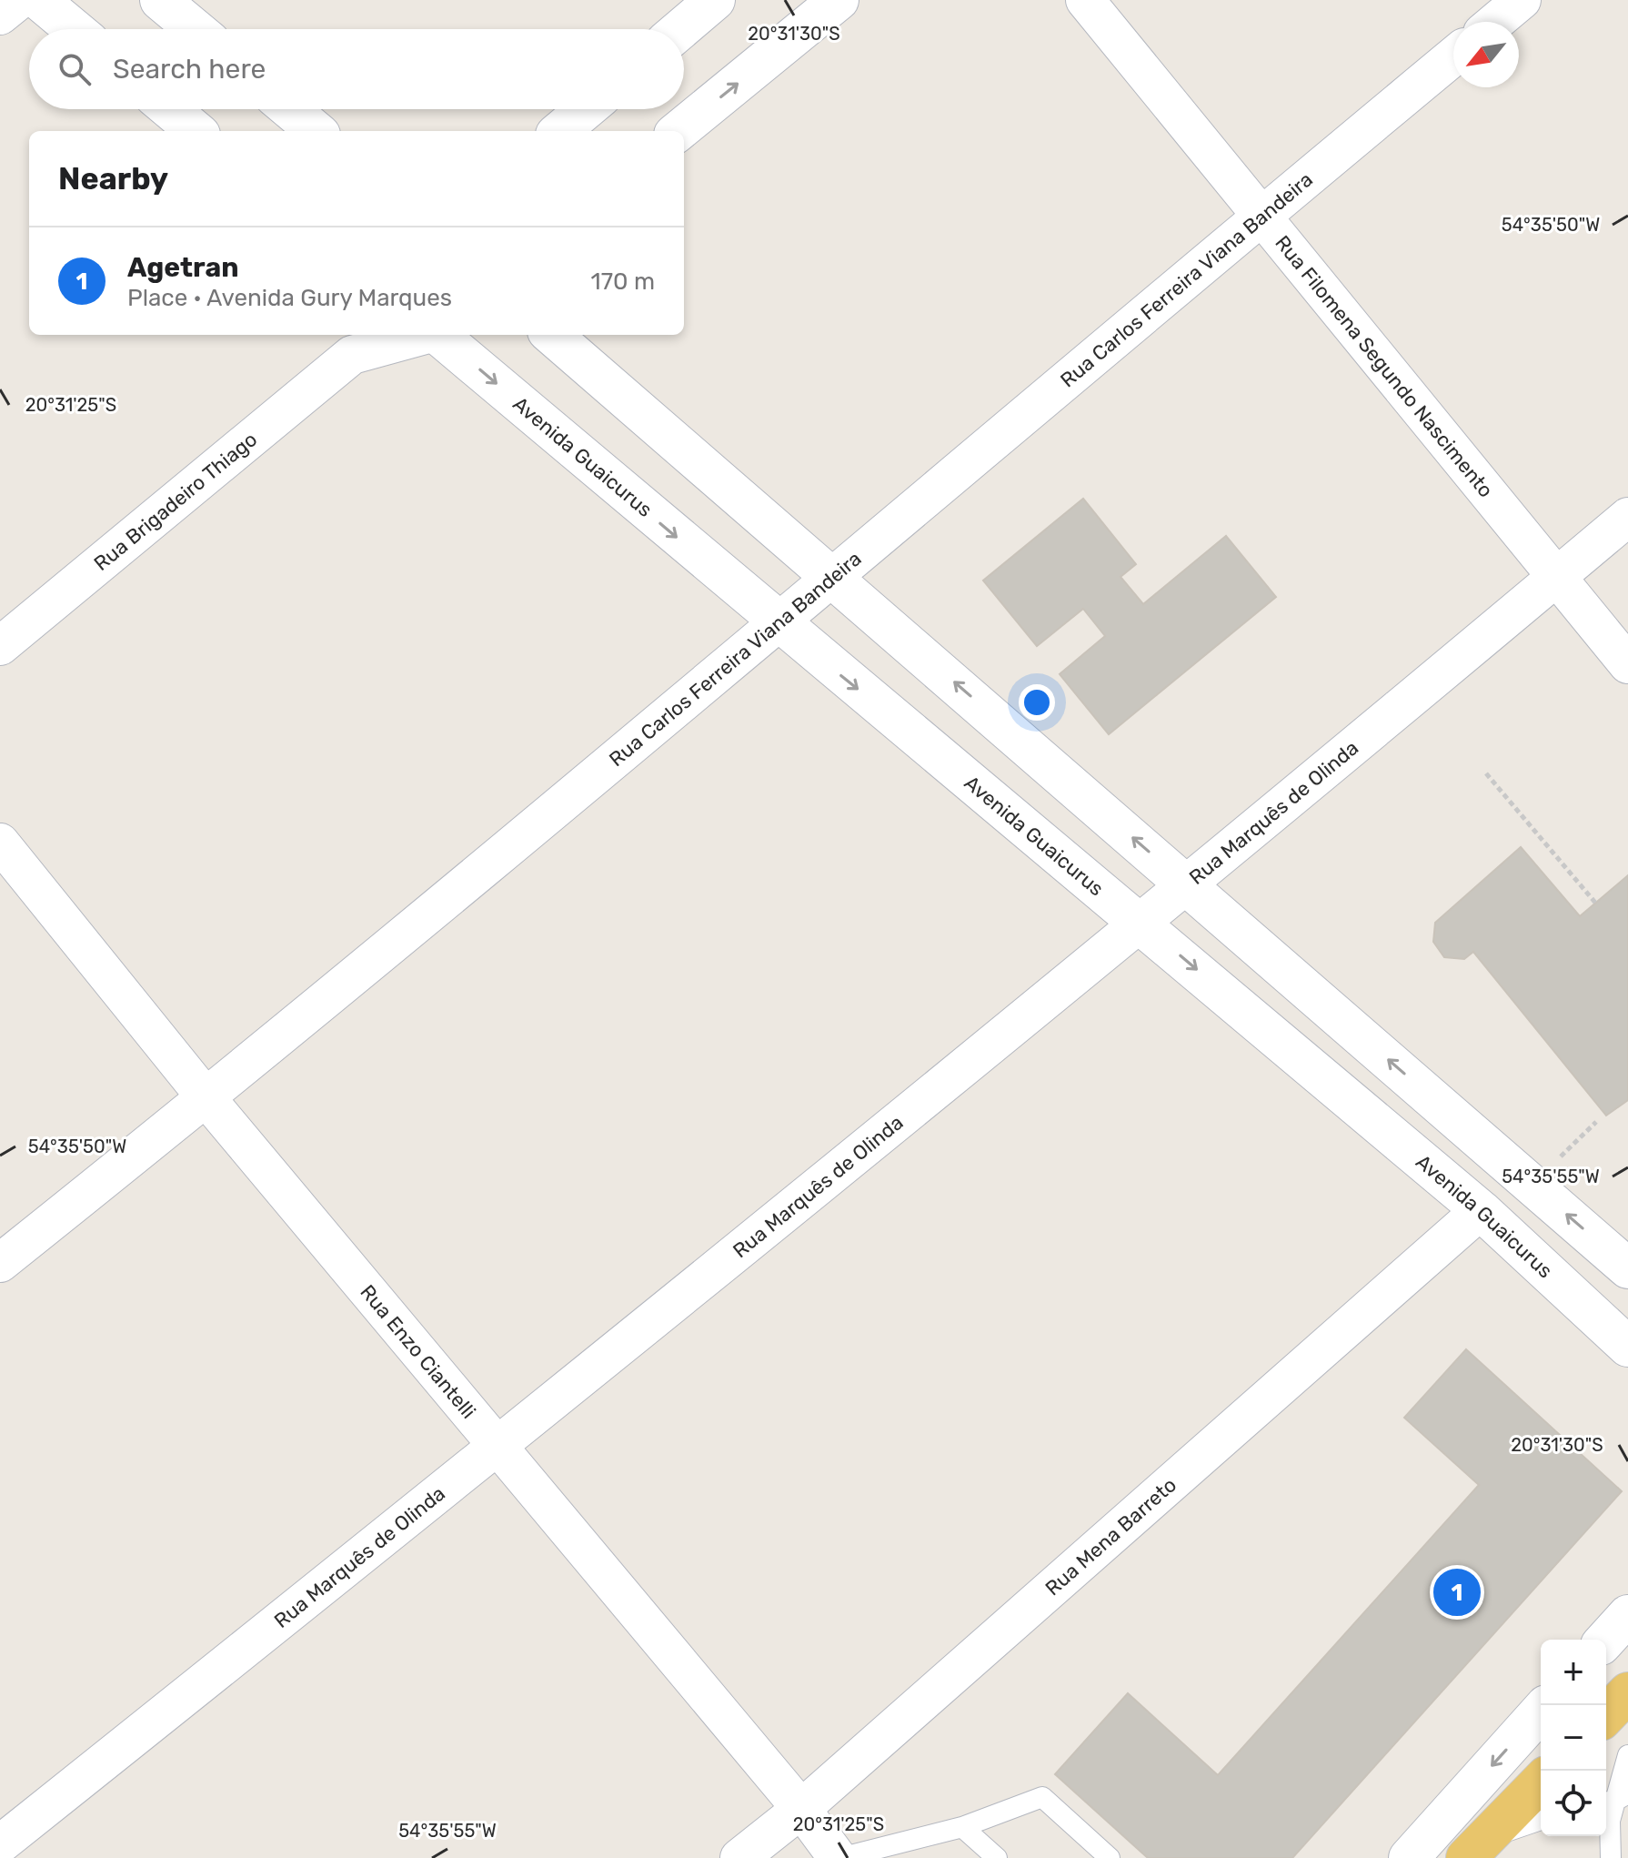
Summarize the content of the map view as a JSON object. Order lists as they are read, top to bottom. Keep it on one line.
{"streets":{"main road":["Avenida Guaicurus"],"street":["Rua Carlos Ferreira Viana Bandeira","Rua Filomena Segundo Nascimento","Rua Brigadeiro Thiago","Rua Marquês de Olinda","Rua Enzo Ciantelli","Rua Mena Barreto"]},"crossings":[["Rua Carlos Ferreira Viana Bandeira","Rua Filomena Segundo Nascimento"],["Rua Carlos Ferreira Viana Bandeira","Avenida Guaicurus"],["Rua Carlos Ferreira Viana Bandeira","Rua Enzo Ciantelli"],["Rua Filomena Segundo Nascimento","Rua Marquês de Olinda"],["Avenida Guaicurus","Rua Marquês de Olinda"],["Avenida Guaicurus","Rua Mena Barreto"],["Rua Marquês de Olinda","Rua Enzo Ciantelli"],["Rua Enzo Ciantelli","Rua Mena Barreto"]],"north":"bottom left","page":{"search":"Search here","heading":"Nearby","list":[{"mark":"1","name":"Agetran","note":"Place · Avenida Gury Marques","value":"170 m"}],"pins":"1","map_buttons":["+","−"]},"coordinates":["20°31'30\"S","54°35'50\"W","20°31'25\"S","54°35'55\"W"]}
